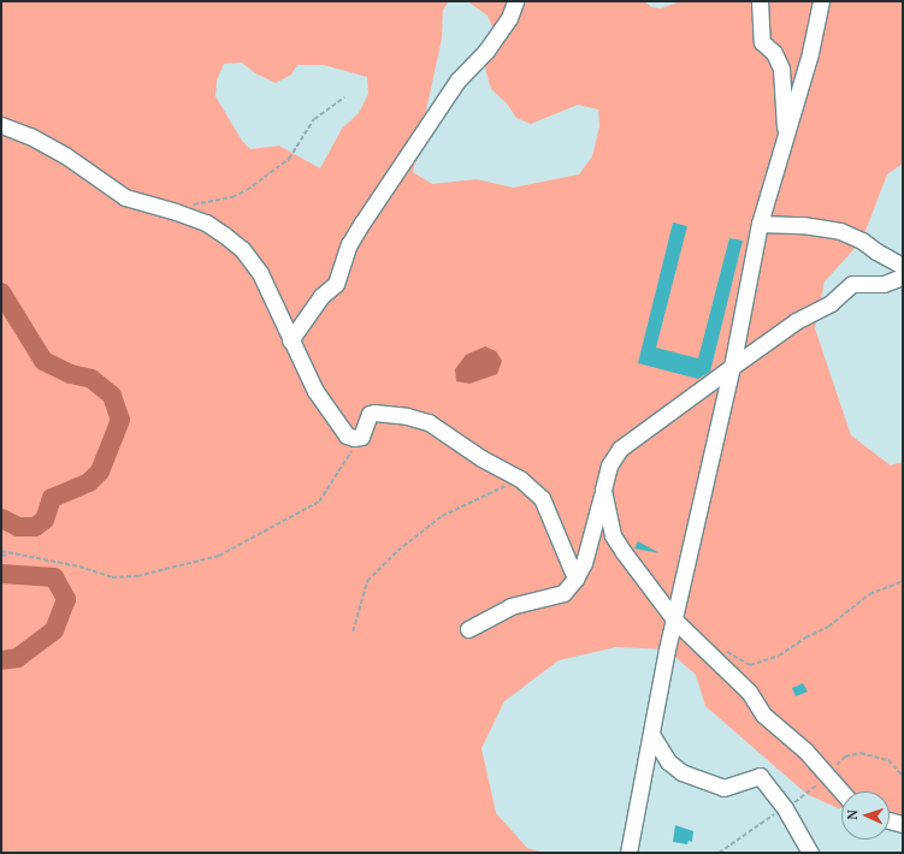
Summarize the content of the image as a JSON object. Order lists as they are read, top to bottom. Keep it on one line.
{"north":"left"}
